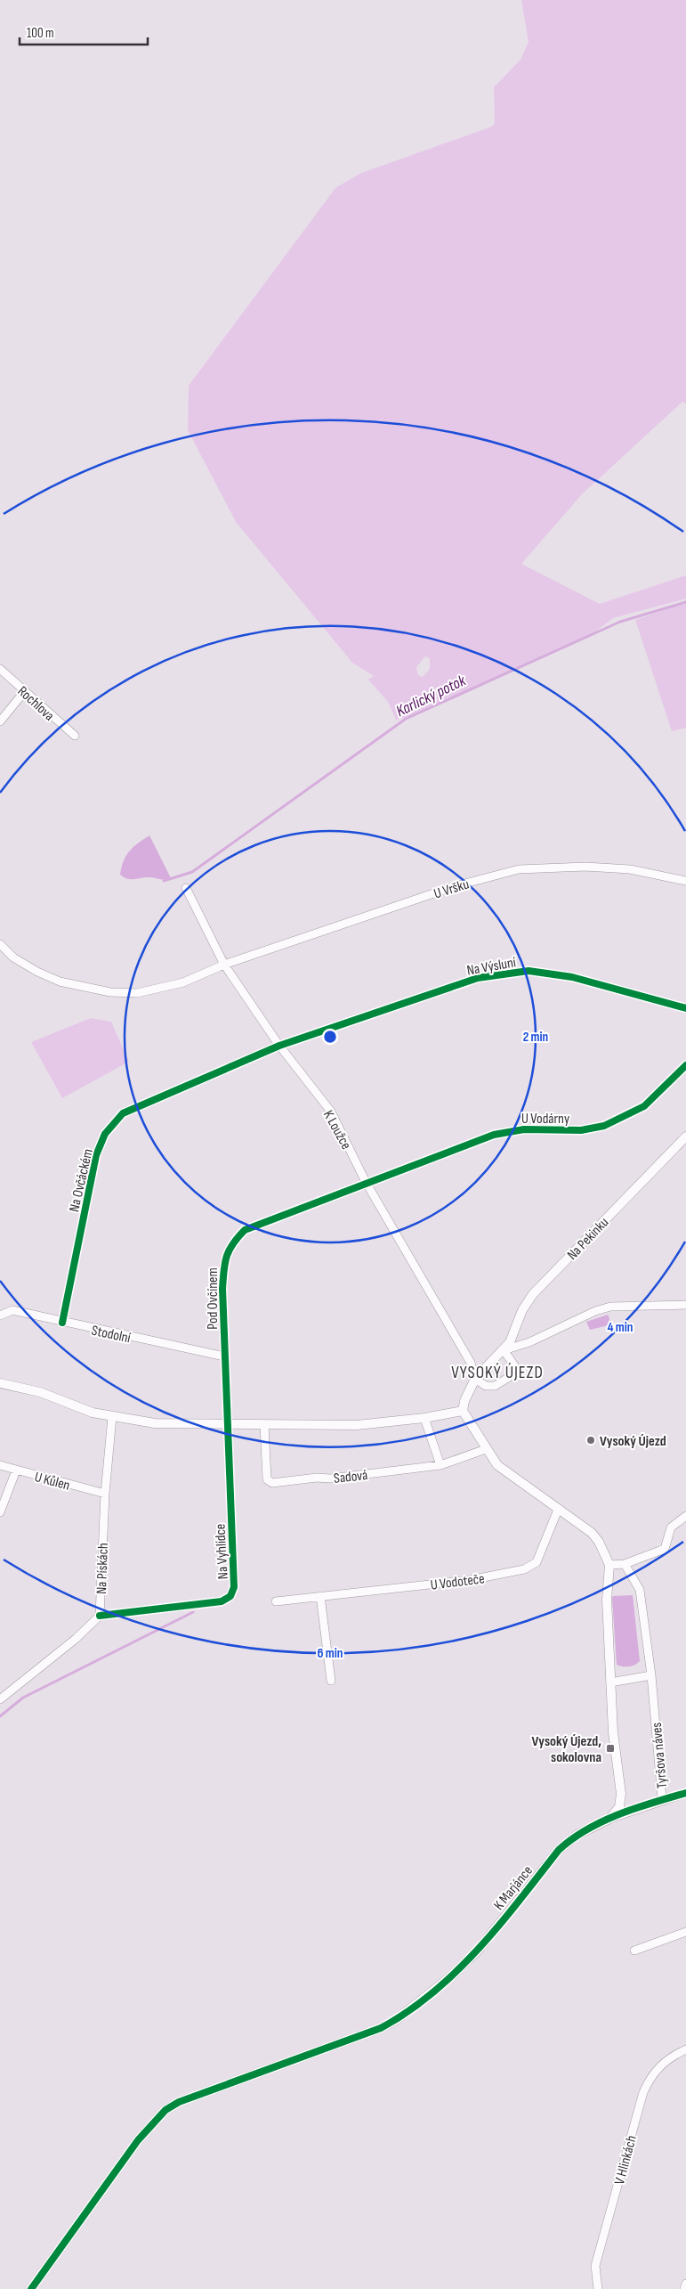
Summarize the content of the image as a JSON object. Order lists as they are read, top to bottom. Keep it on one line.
{"streets":{"street":["Rochlova","U Vršku","Na Výsluní","U Vodárny","K Loužce","Na Ovčáckém","Na Pekinku","Pod Ovčínem","Stodolní","Sadová","U Kůlen","Na Vyhlídce","Na Pískách","U Vodoteče","Tyršova náves","K Marjánce","V Hlinkách"]},"crossings":[["U Vršku","K Loužce"],["Na Výsluní","K Loužce"],["Na Výsluní","Na Ovčáckém"],["U Vodárny","K Loužce"],["U Vodárny","Pod Ovčínem"],["K Loužce","Na Ovčáckém"],["K Loužce","Na Pekinku"],["K Loužce","Pod Ovčínem"],["Na Ovčáckém","Stodolní"],["Pod Ovčínem","Stodolní"],["Pod Ovčínem","Na Vyhlídce"],["U Kůlen","Na Pískách"],["Na Vyhlídce","Na Pískách"],["Tyršova náves","K Marjánce"]],"districts":["VYSOKÝ ÚJEZD"],"water":["Karlický potok"],"places":{"other":["Vysoký Újezd"],"transit":["Vysoký Újezd, sokolovna"]},"scale_bar":"100 m","rings":["2 min","4 min","6 min"]}
